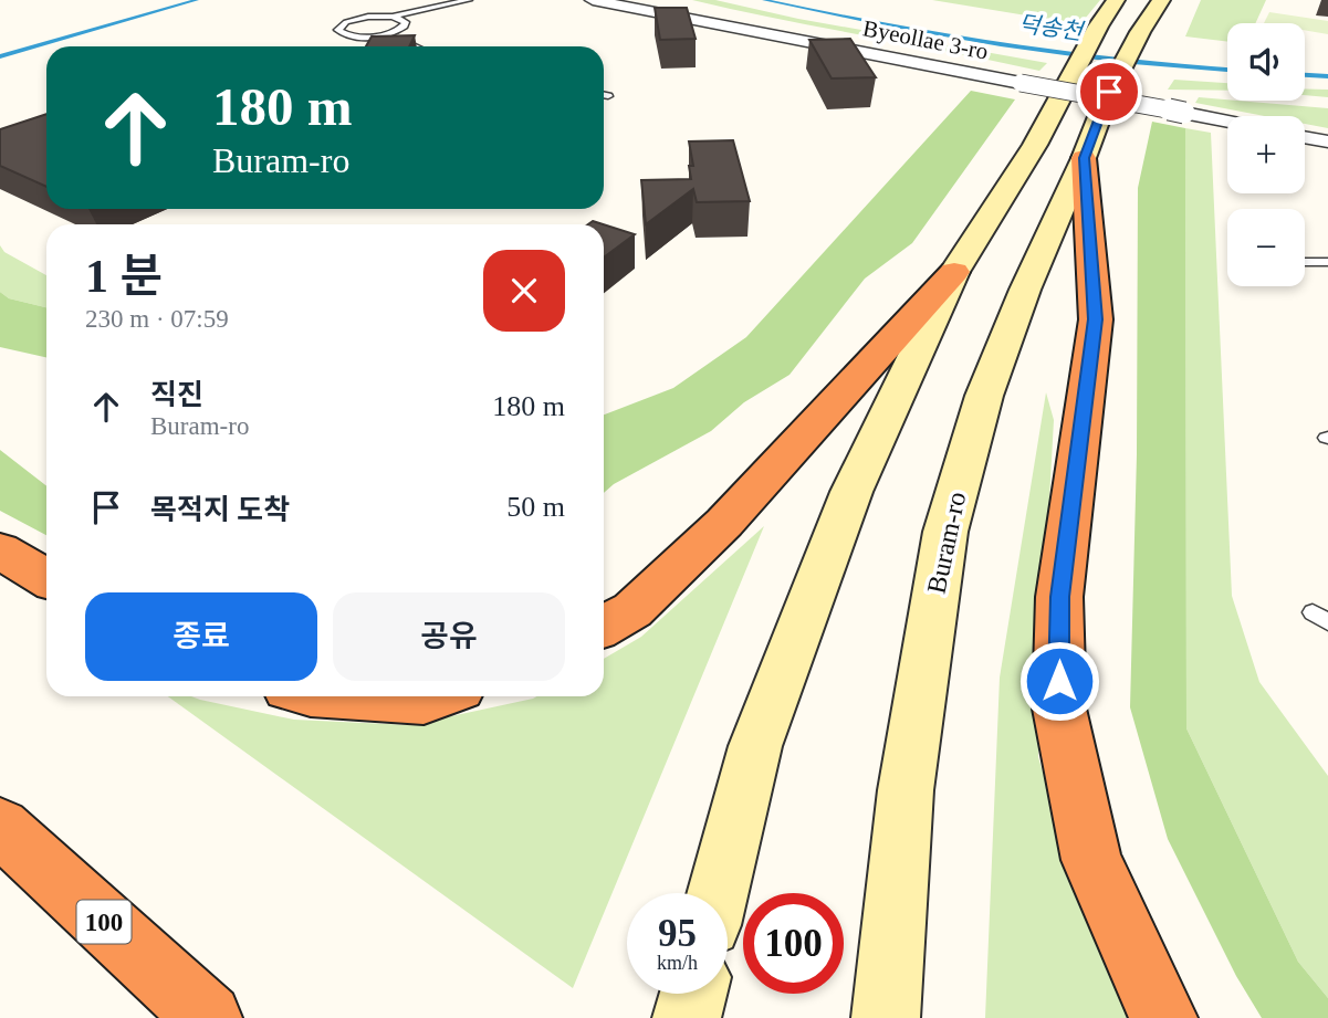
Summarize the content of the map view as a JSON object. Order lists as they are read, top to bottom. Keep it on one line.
{"streets":{"highway":["100"],"street":["Byeollae 3-ro","Buram-ro"]},"water":["덕송천"],"page":{"map_buttons":["+","−"],"turn":["180 m","Buram-ro"],"heading":["1 분","230 m · 07:59"],"list":[{"name":"직진","note":"Buram-ro","value":"180 m"},{"name":"목적지 도착","value":"50 m"}],"buttons":["종료","공유"],"speed":"95 km/h","limit":"100"}}
